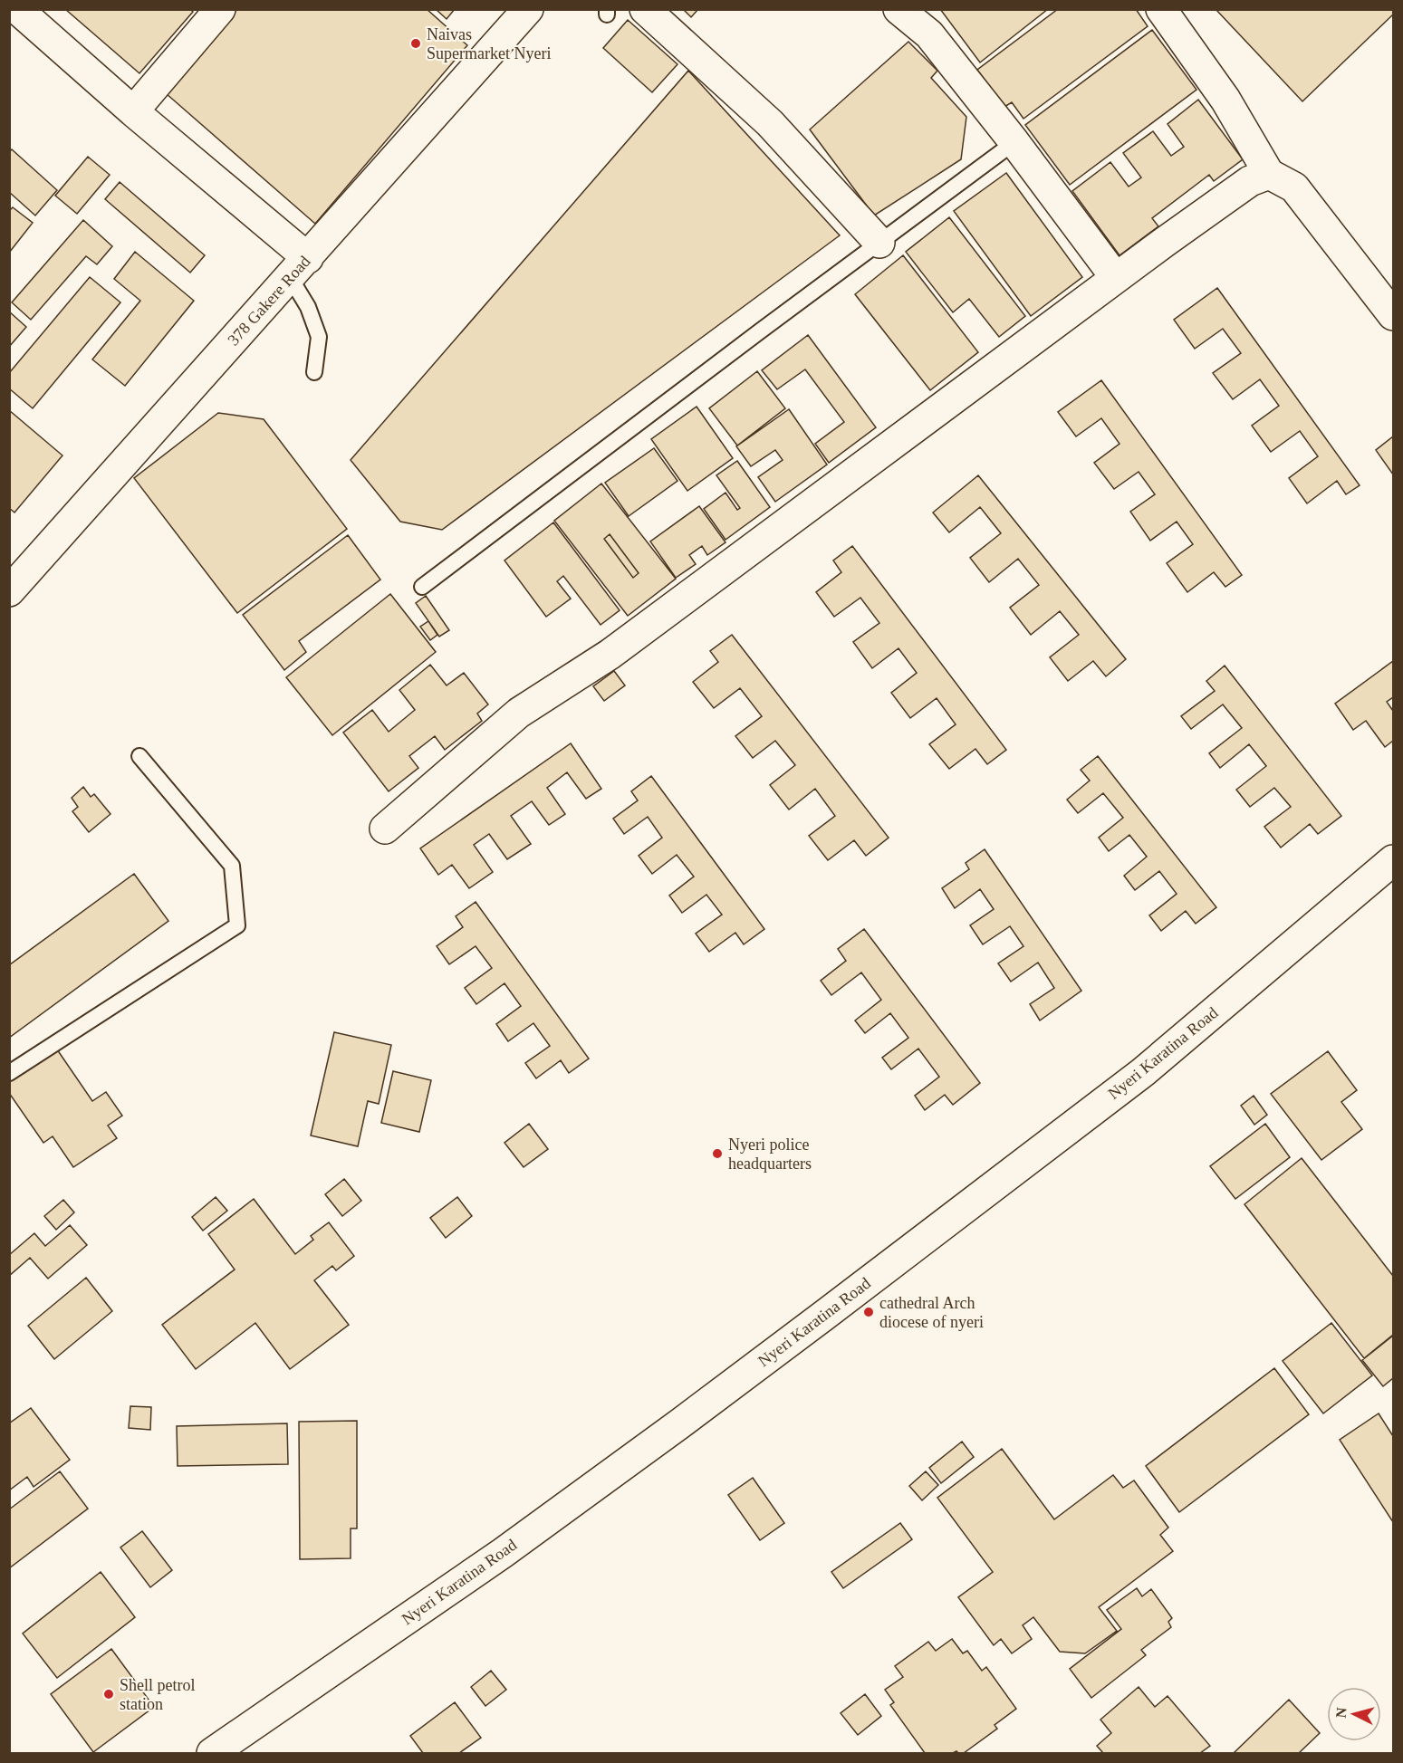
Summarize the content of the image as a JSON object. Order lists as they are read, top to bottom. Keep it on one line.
{"streets":{"main road":["378 Gakere Road","Nyeri Karatina Road"]},"places":["Naivas Supermarket Nyeri","Nyeri police headquarters","cathedral Arch diocese of nyeri","Shell petrol station"],"north":"left"}
